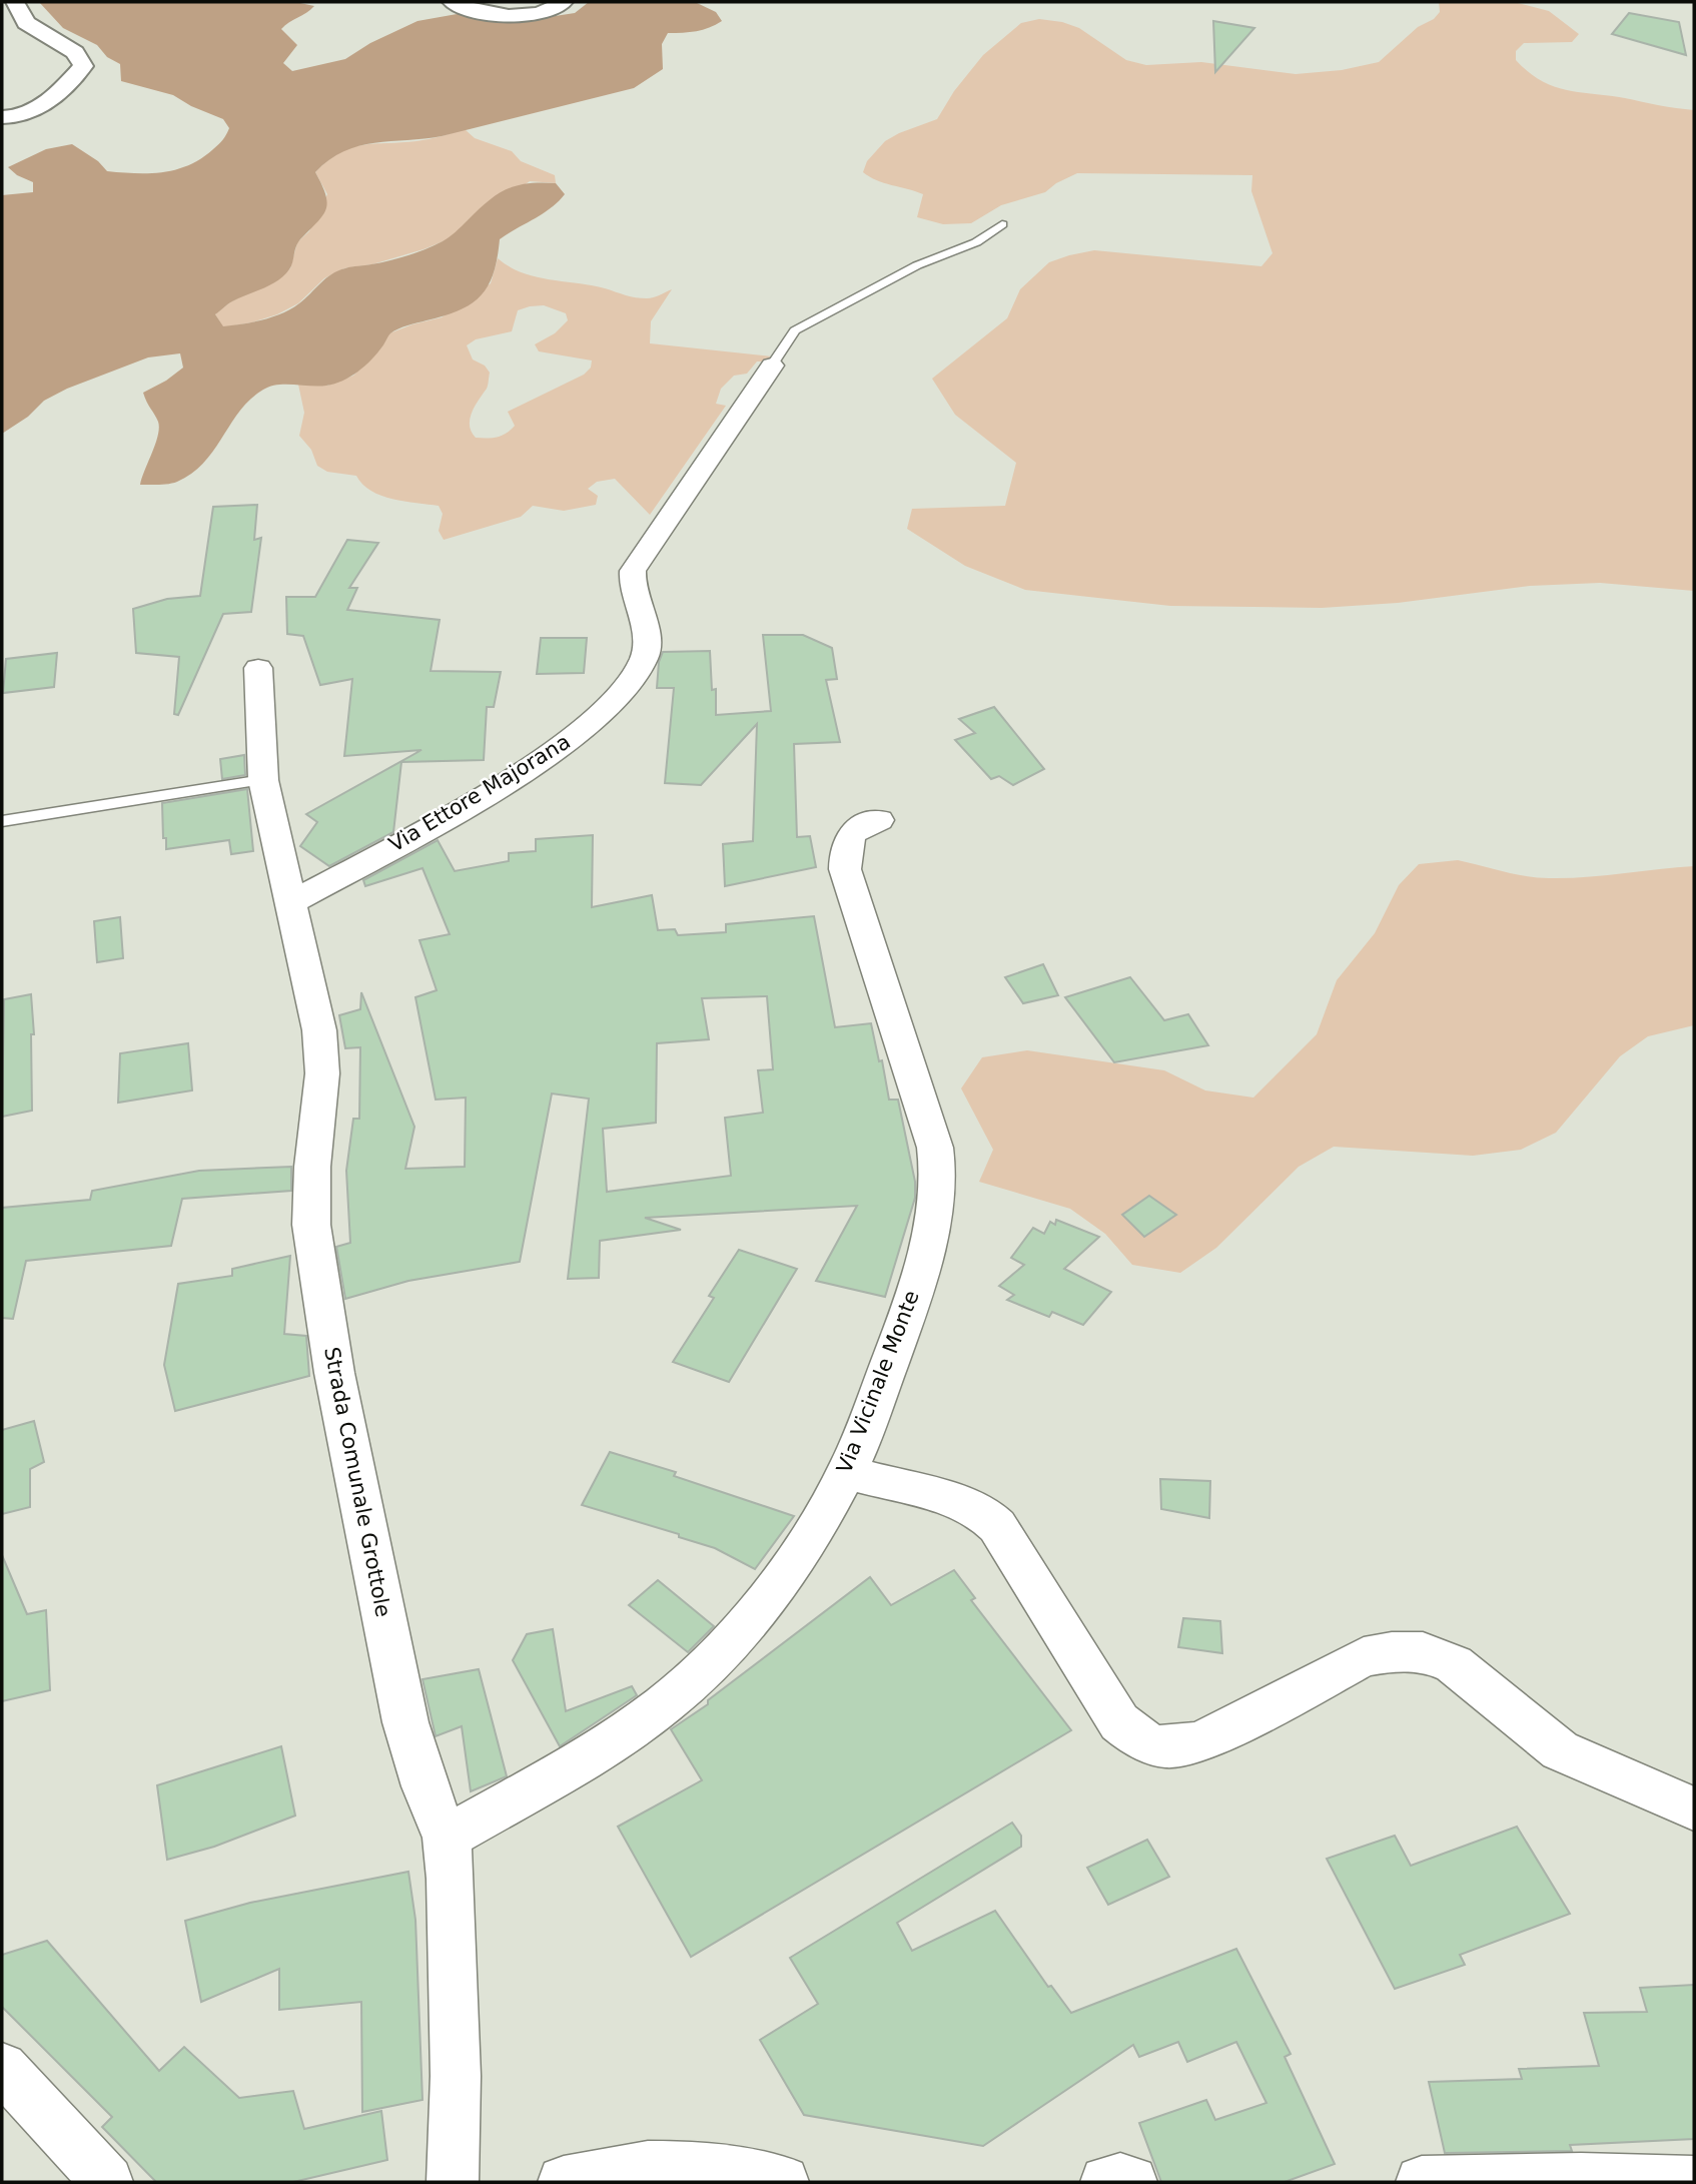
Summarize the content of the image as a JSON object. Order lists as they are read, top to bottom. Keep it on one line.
{"streets":{"street":["Via Ettore Majorana","Via Vicinale Monte","Strada Comunale Grottole"]},"crossings":[["Via Ettore Majorana","Strada Comunale Grottole"],["Via Vicinale Monte","Strada Comunale Grottole"]]}
